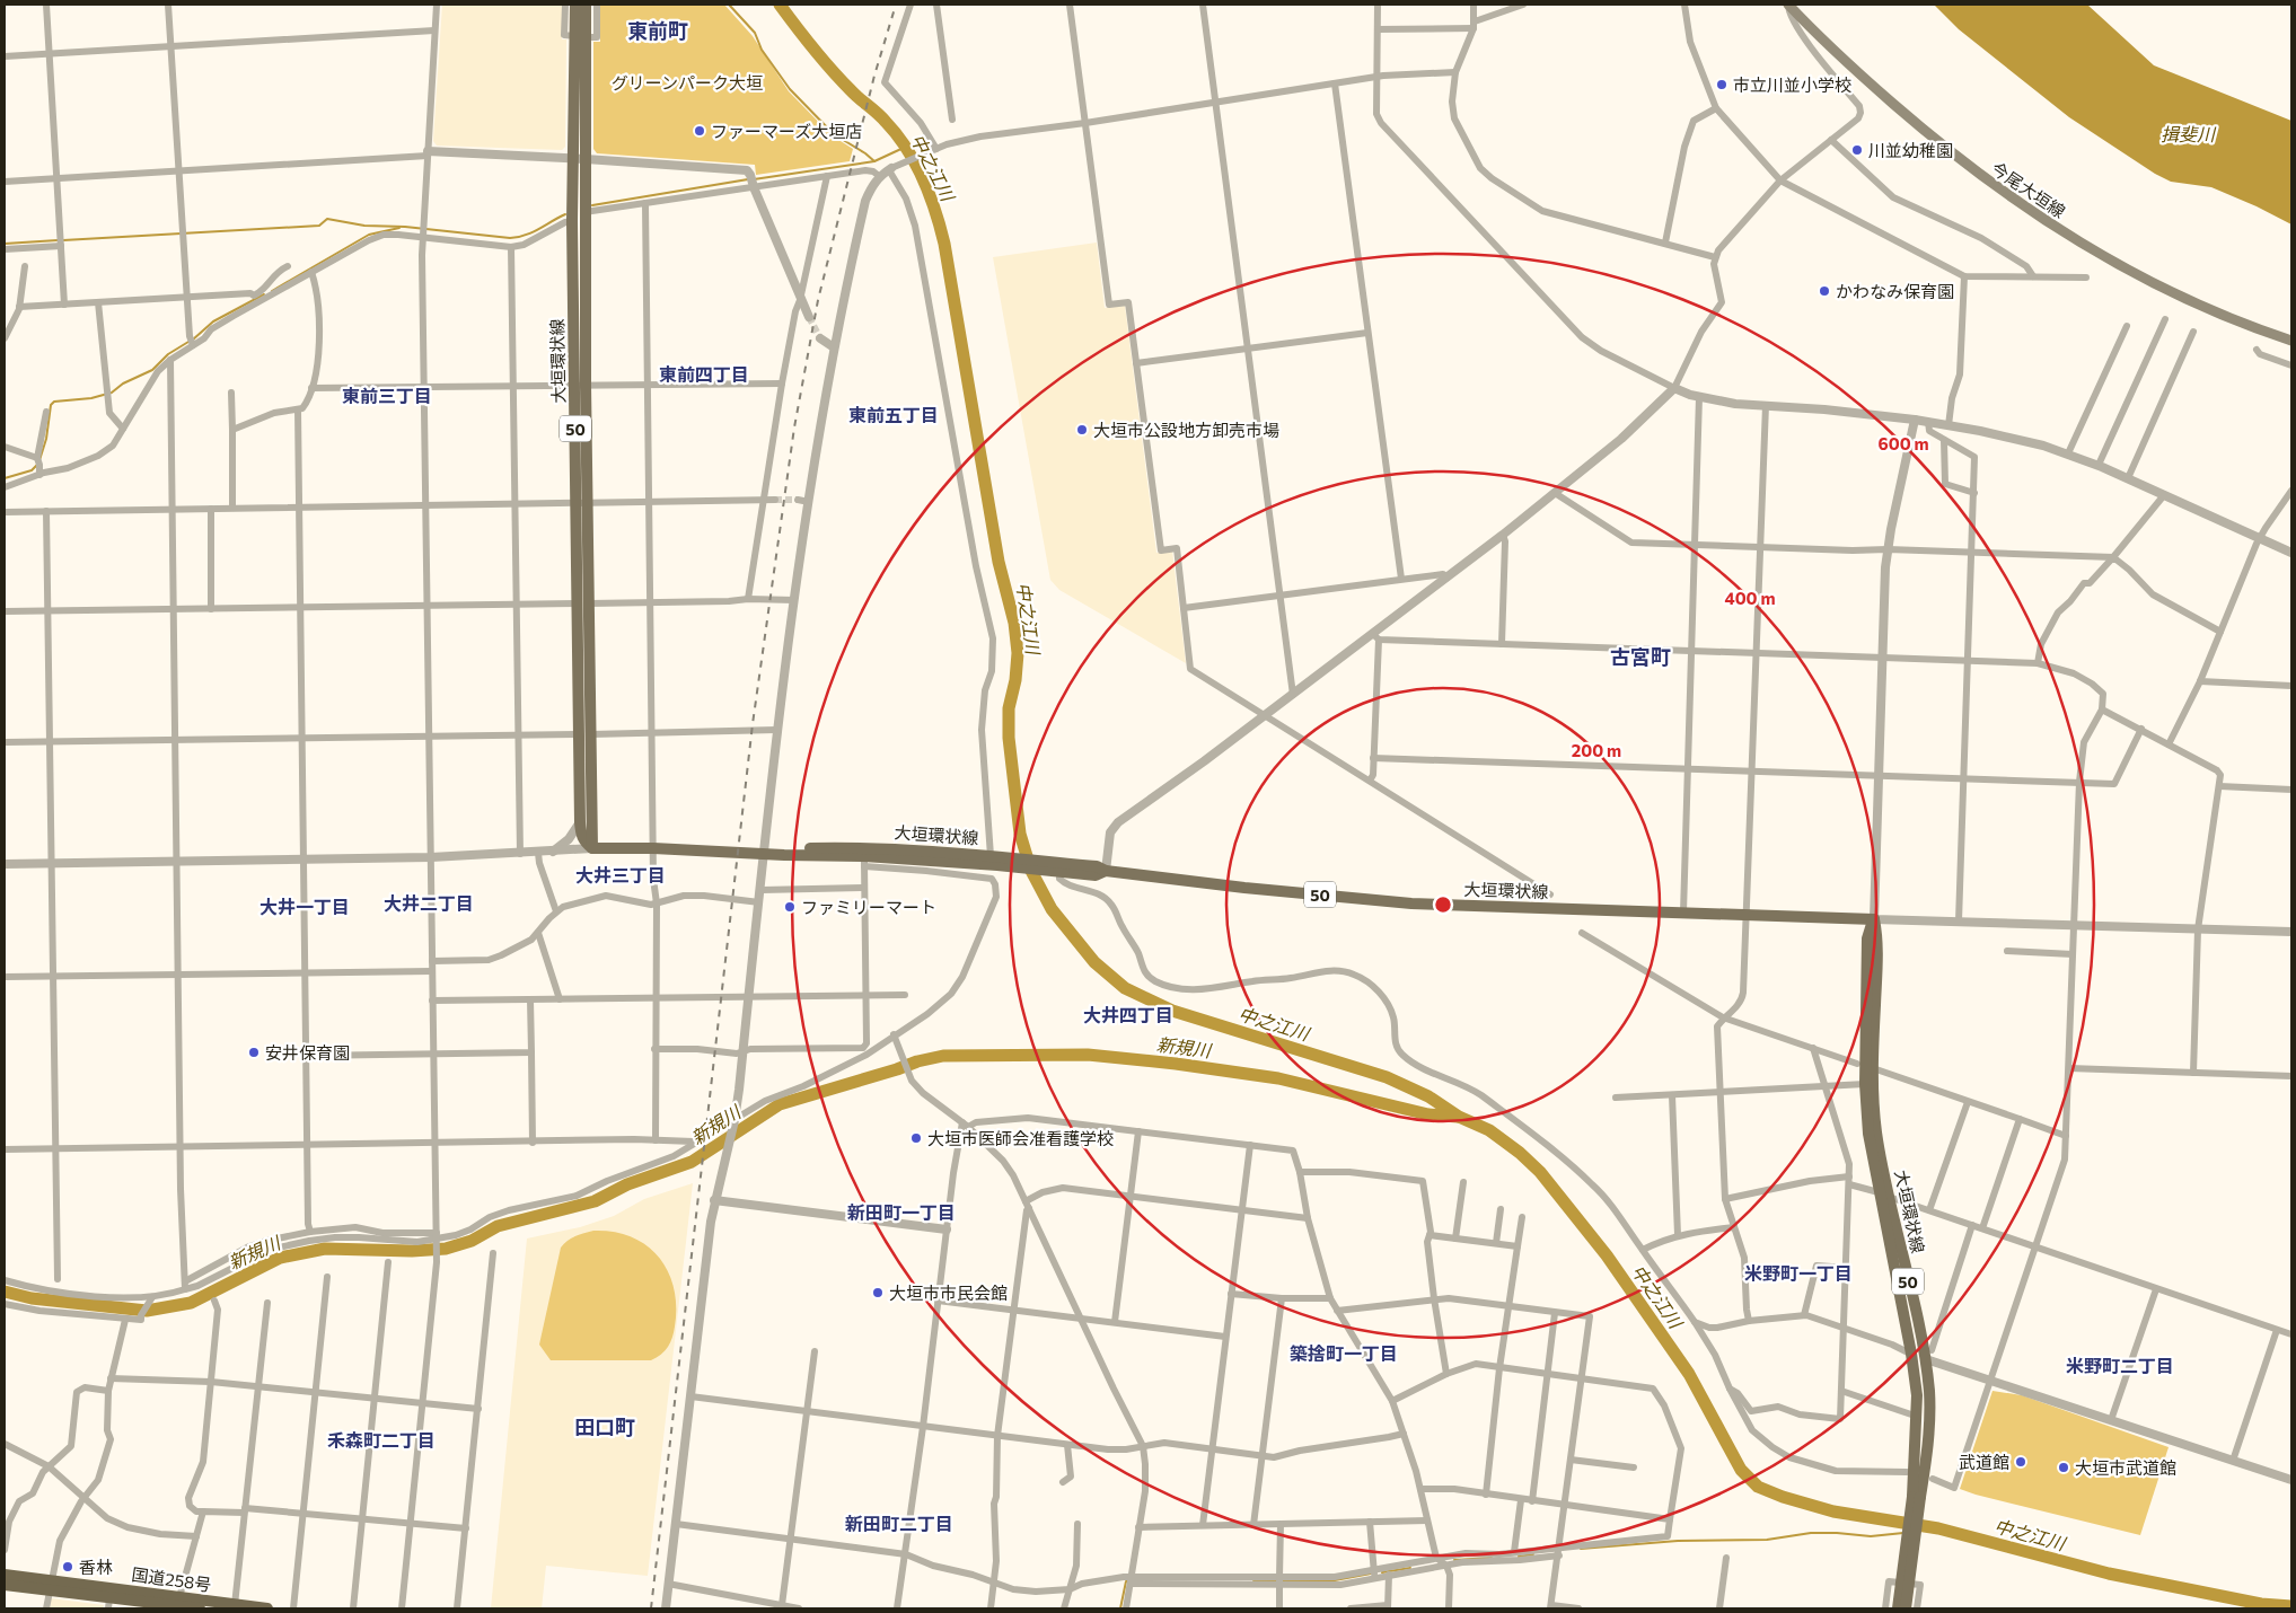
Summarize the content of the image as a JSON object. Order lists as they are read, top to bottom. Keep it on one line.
{"streets":{"highway":["国道258号"],"main road":["今尾大垣線","大垣環状線","50"]},"districts":["東前町","東前四丁目","東前三丁目","東前五丁目","古宮町","大井三丁目","大井二丁目","大井一丁目","大井四丁目","新田町一丁目","米野町一丁目","築捨町一丁目","米野町二丁目","田口町","禾森町二丁目","新田町二丁目"],"water":["揖斐川","中之江川","新規川"],"parks":["グリーンパーク大垣"],"places":["市立川並小学校","ファーマーズ大垣店","川並幼稚園","かわなみ保育園","大垣市公設地方卸売市場","ファミリーマート","安井保育園","大垣市医師会准看護学校","大垣市市民会館","武道館","大垣市武道館","香林"],"rings":["600 m","400 m","200 m"]}
